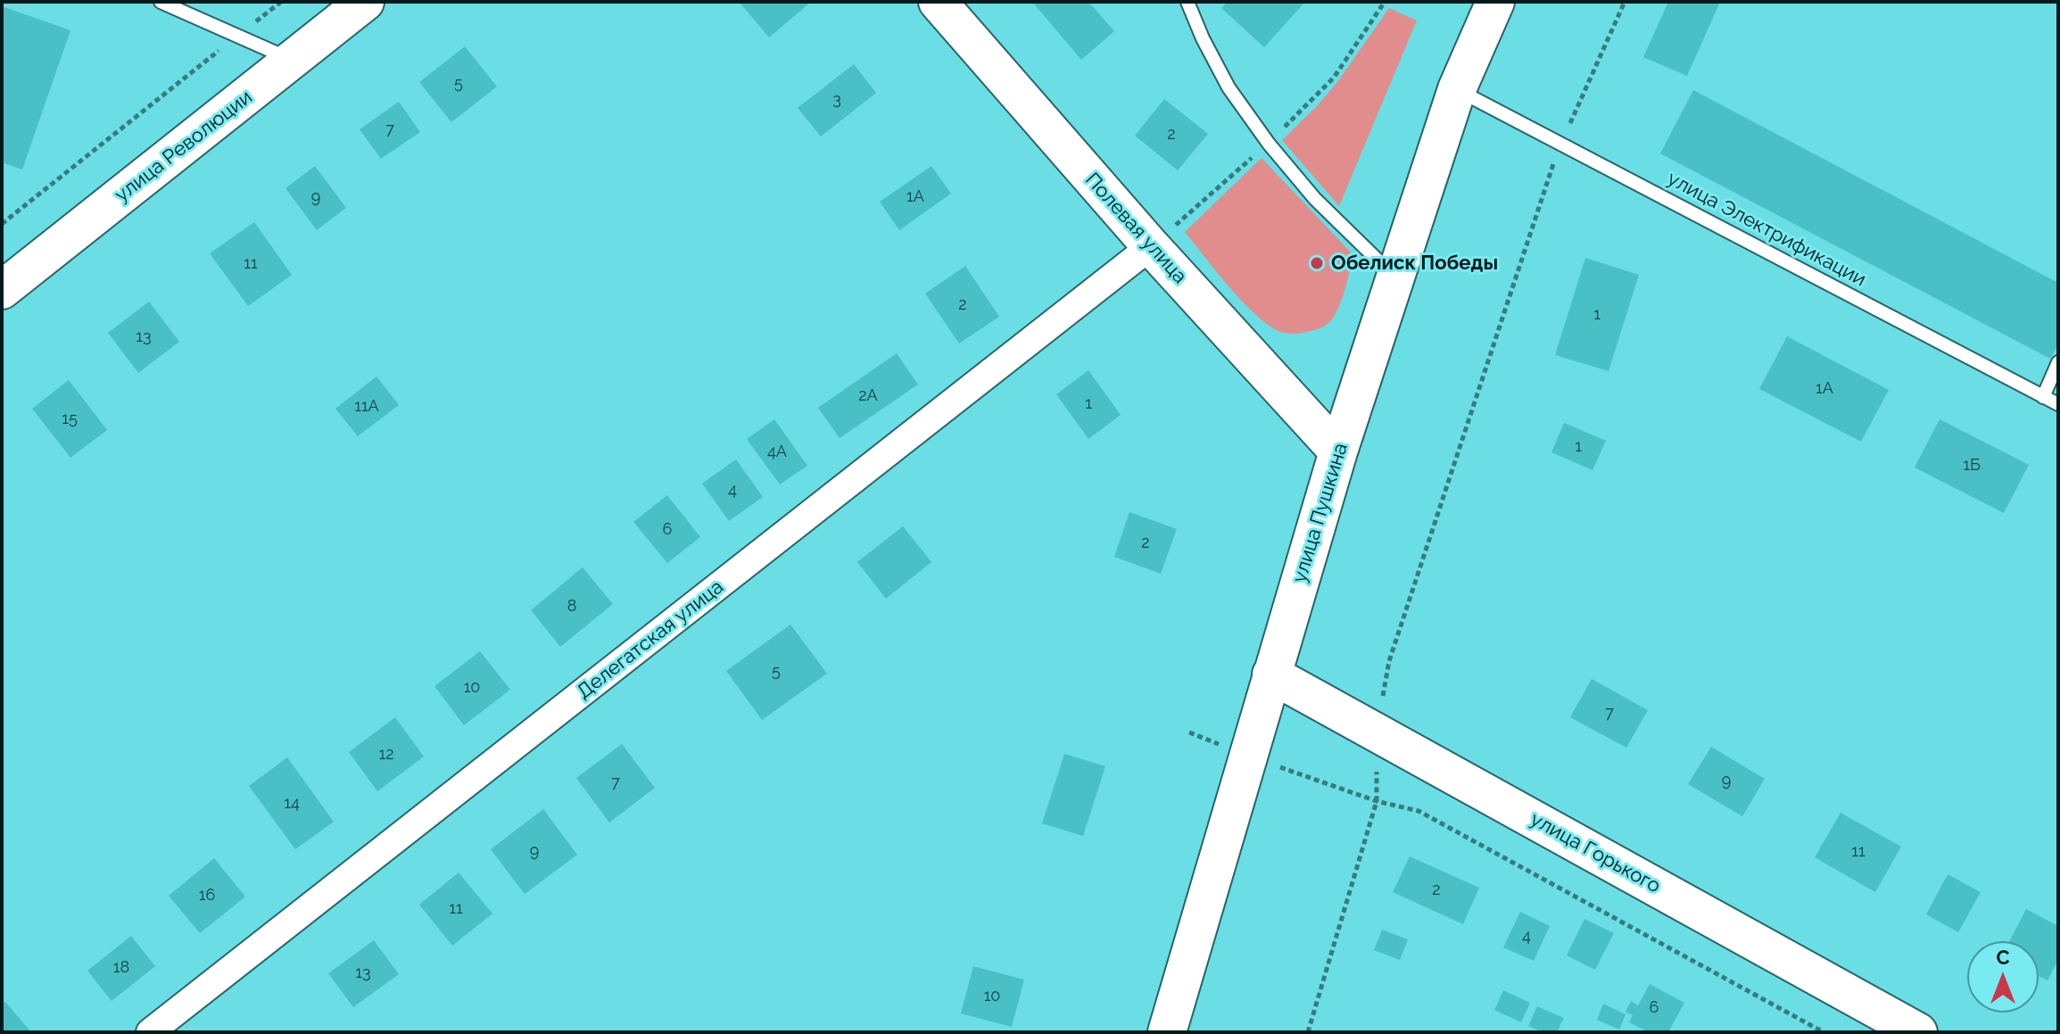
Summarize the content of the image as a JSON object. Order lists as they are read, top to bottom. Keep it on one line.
{"streets":{"main road":["улица Революции","Полевая улица","улица Пушкина","улица Горького"],"street":["Делегатская улица"],"lane":["улица Электрификации"]},"crossings":[["Полевая улица","улица Пушкина"],["Полевая улица","Делегатская улица"],["улица Электрификации","улица Пушкина"],["улица Пушкина","улица Горького"]],"places":["Обелиск Победы"],"house_numbers":["5","3","7","2","1А","9","11","2","1","13","1А","2А","1","11А","15","1","4А","1Б","4","6","2","8","5","10","7","12","9","7","14","9","11","2","16","11","4","18","13","10","6"],"north":"top"}
